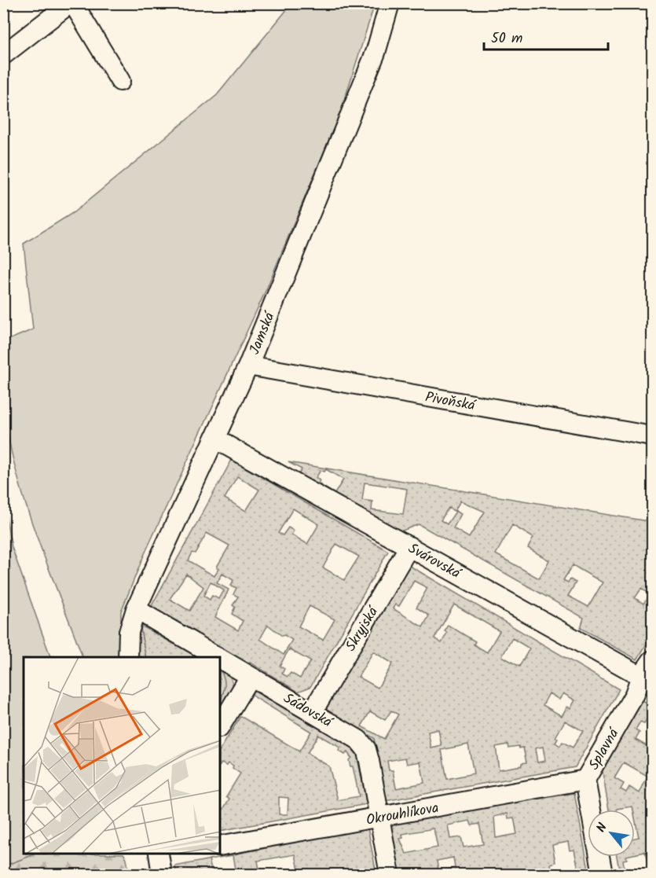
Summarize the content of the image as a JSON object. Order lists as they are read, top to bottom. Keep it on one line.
{"streets":{"street":["Jamská","Pivoňská","Svárovská","Skryjská","Sádovská","Splavná","Okrouhlíkova"]},"crossings":[["Jamská","Pivoňská"],["Jamská","Svárovská"],["Jamská","Sádovská"],["Svárovská","Skryjská"],["Svárovská","Splavná"],["Skryjská","Sádovská"],["Sádovská","Okrouhlíkova"],["Splavná","Okrouhlíkova"]],"scale_bar":"50 m","north":"top left"}
